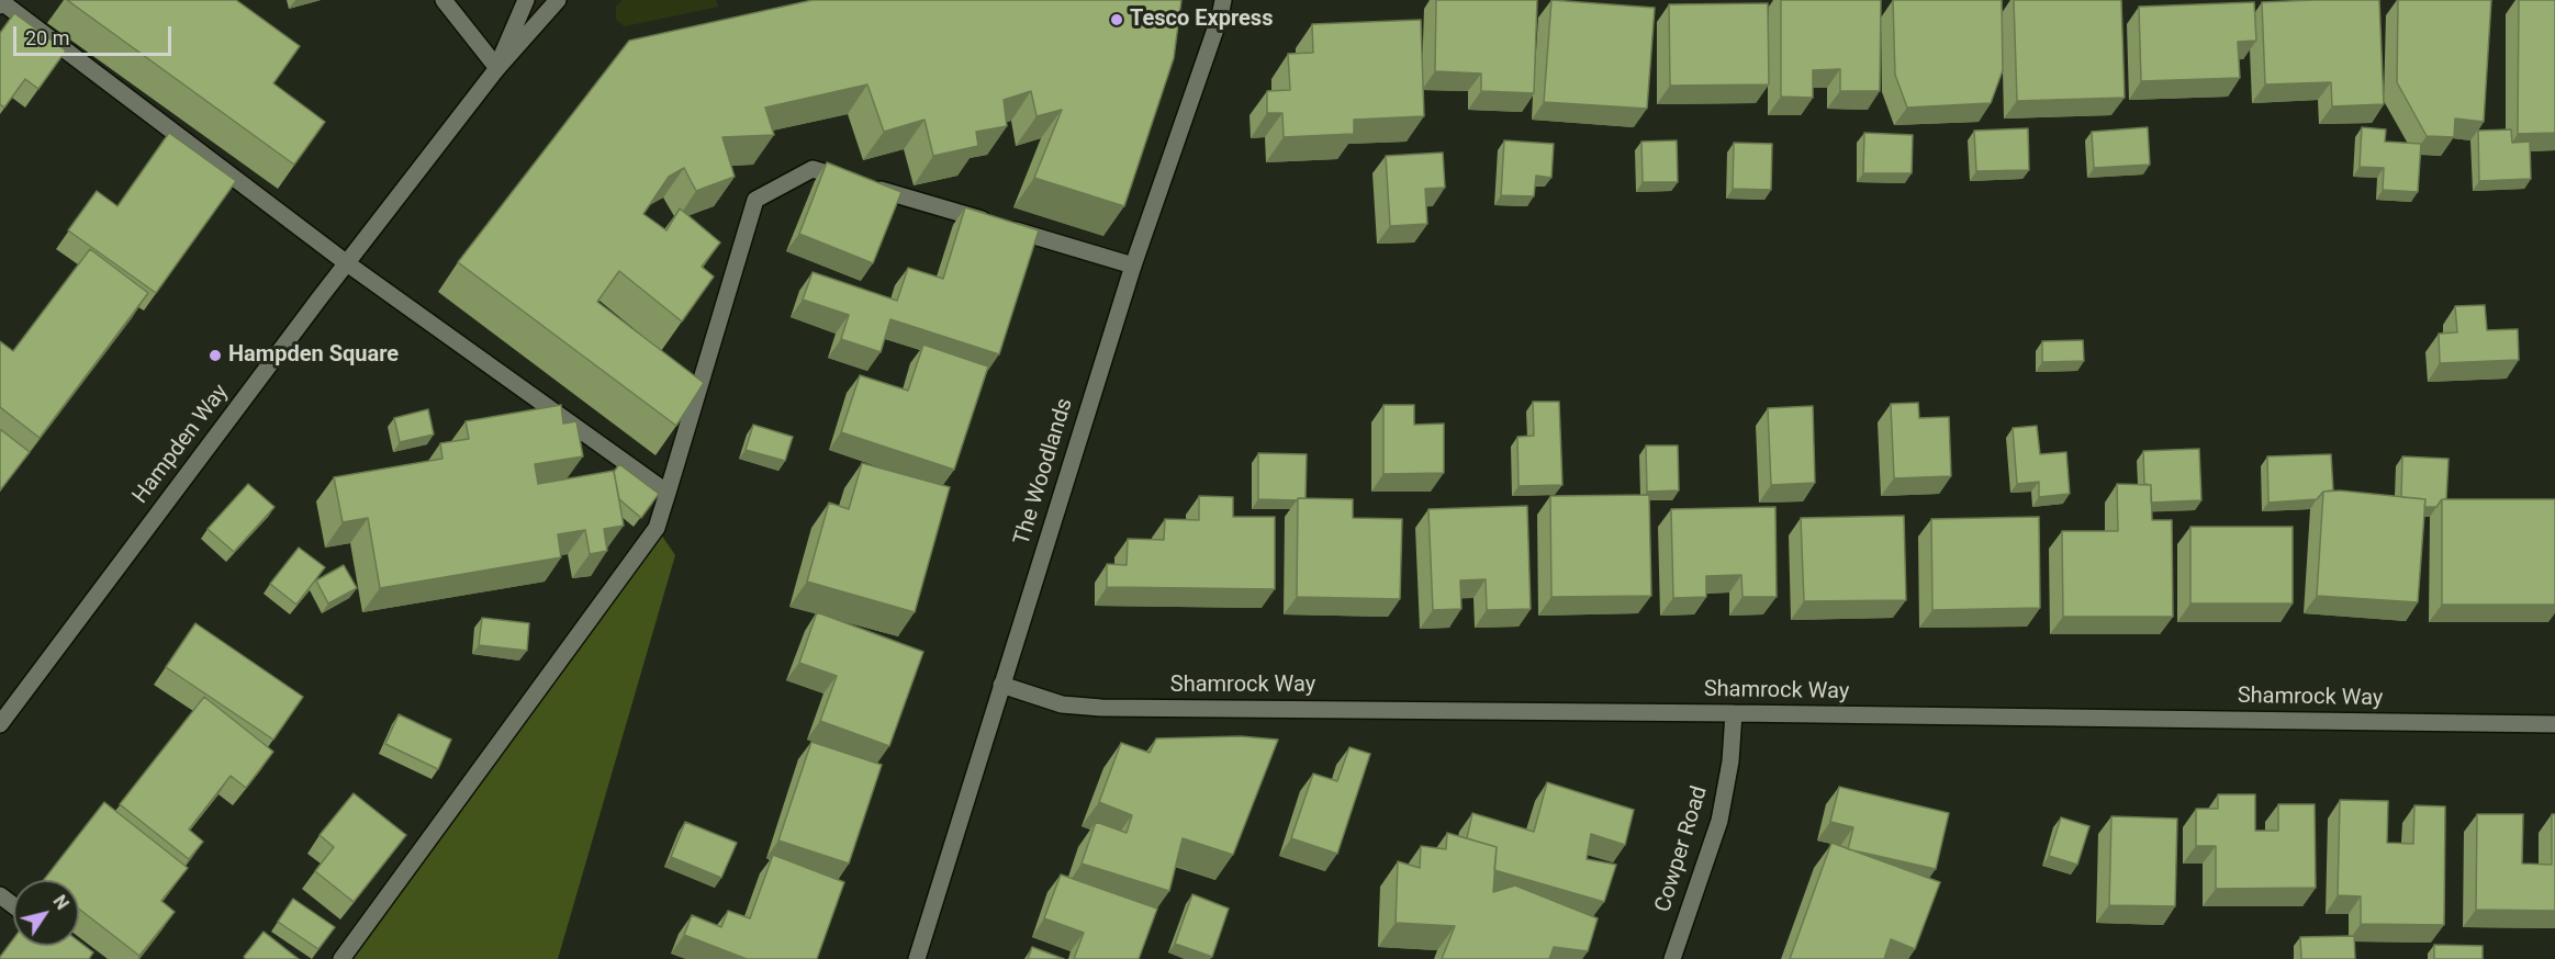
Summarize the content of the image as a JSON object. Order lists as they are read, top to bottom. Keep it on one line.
{"streets":{"street":["Hampden Way","The Woodlands","Shamrock Way","Cowper Road"]},"crossings":[["The Woodlands","Shamrock Way"],["Shamrock Way","Cowper Road"]],"places":["Tesco Express","Hampden Square"],"scale_bar":"20 m","north":"top right"}
